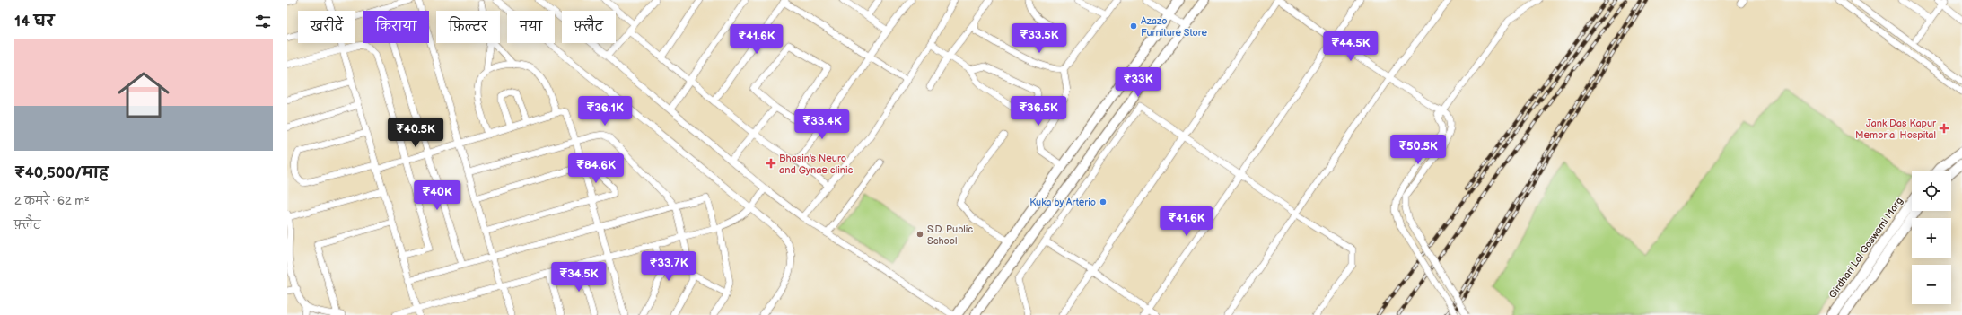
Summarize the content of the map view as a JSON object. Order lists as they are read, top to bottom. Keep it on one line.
{"streets":{"main road":["Girdhari Lal Goswami Marg"]},"places":{"other":["Azazo Furniture Store","Kuka by Arterio","S.D. Public School"],"health":["JankiDas Kapur Memorial Hospital","Bhasin's Neuro and Gynae clinic"]},"page":{"heading":"14 घर","chip":["खरीदें","किराया","फ़िल्टर","नया","फ़्लैट"],"price":["₹33.5K","₹41.6K","₹44.5K","₹33K","₹36.1K","₹36.5K","₹33.4K","₹40.5K","₹50.5K","₹84.6K","₹40K","₹41.6K","₹33.7K","₹34.5K"],"list":[{"name":"₹40,500/माह","note":"2 कमरे · 62 m² · फ़्लैट"}],"map_buttons":["+","−"]}}
